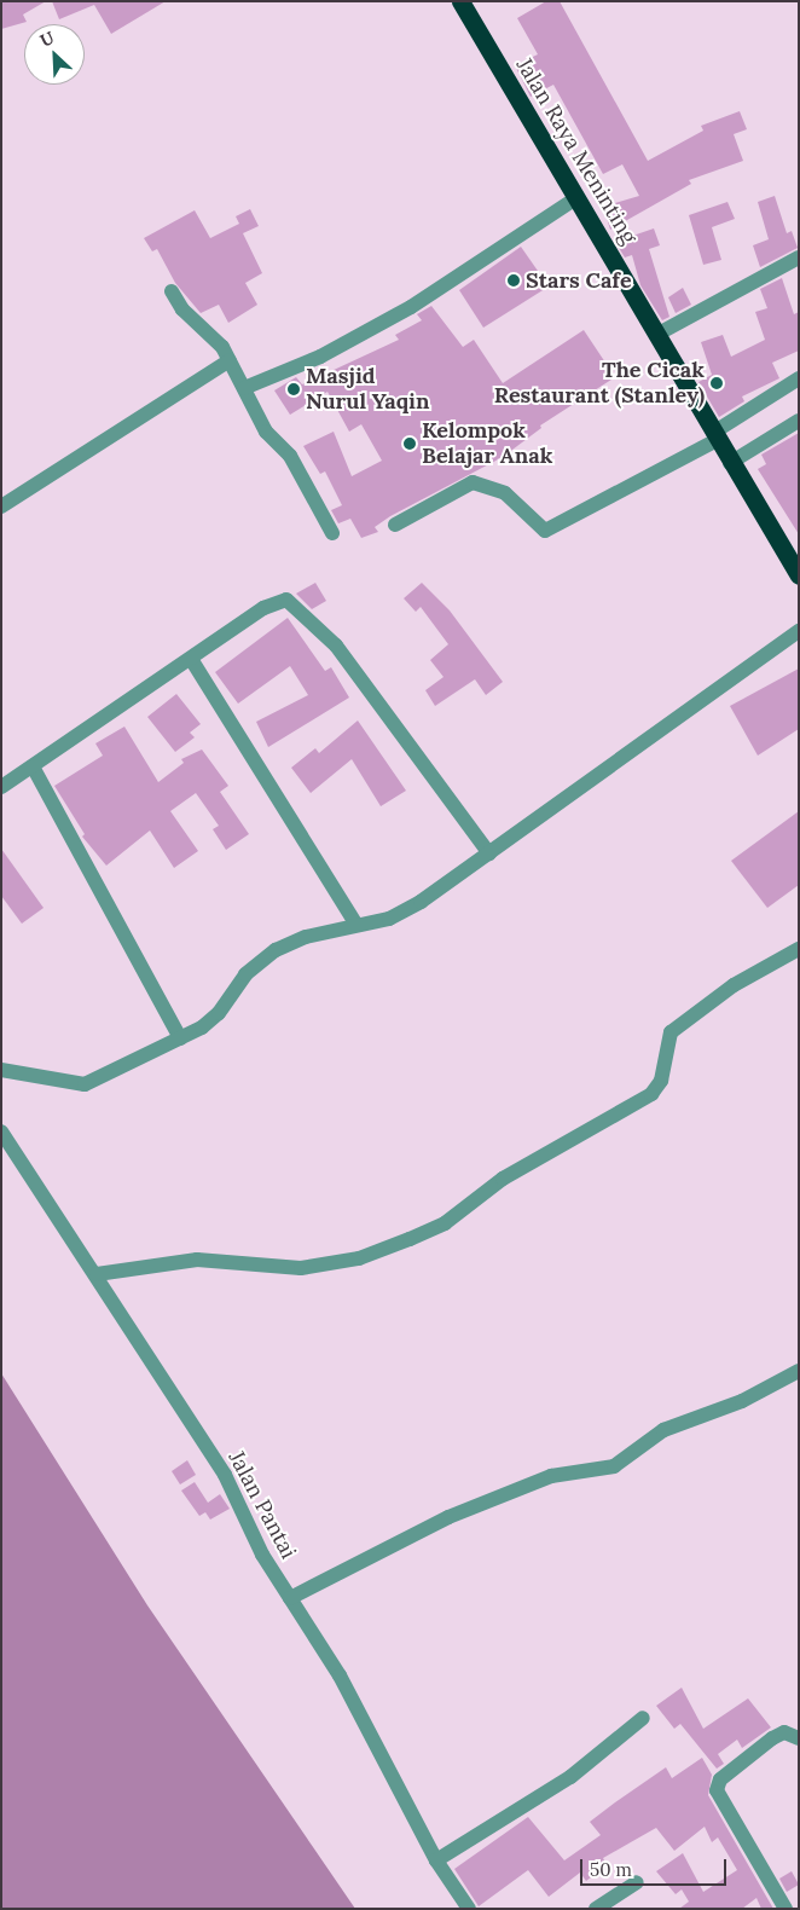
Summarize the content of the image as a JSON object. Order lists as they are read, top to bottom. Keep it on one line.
{"streets":{"highway":["Jalan Raya Meninting"],"street":["Jalan Pantai"]},"places":["Stars Cafe","The Cicak Restaurant (Stanley)","Masjid Nurul Yaqin","Kelompok Belajar Anak"],"scale_bar":"50 m","north":"top left"}
